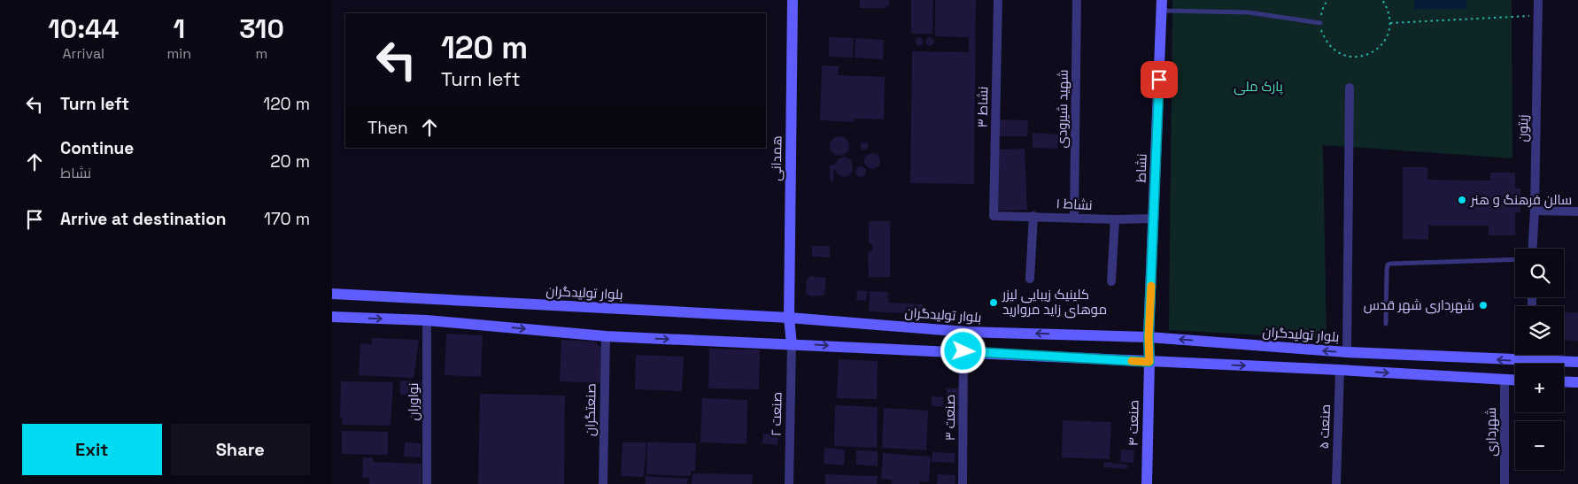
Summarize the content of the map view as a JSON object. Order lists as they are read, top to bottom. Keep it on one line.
{"streets":{"main road":["همدانی","نشاط","بلوار تولیدگران","صنعت ۴"],"street":["نشاط ۳","شهید شیرودی","زیتون","نشاط ۱","نواوران","صنعتگران","صنعت ۲","صنعت ۳","صنعت ۵","شهرداری"]},"crossings":[["نشاط ۳","نشاط ۱"],["شهید شیرودی","نشاط ۱"],["همدانی","بلوار تولیدگران"],["همدانی","صنعت ۲"],["نشاط","نشاط ۱"],["نشاط","بلوار تولیدگران"],["نشاط","صنعت ۴"],["بلوار تولیدگران","صنعت ۴"]],"parks":["پارک ملی"],"places":["سالن فرهنگ و هنر","کلینیک زیبایی لیزر موهای زاید مروارید","شهرداری شهر قدس"],"page":{"eta":["10:44","Arrival","1","min","310","m"],"turn":["120 m","Turn left"],"list":[{"name":"Turn left","value":"120 m"},{"name":"Continue","note":"نشاط","value":"20 m"},{"name":"Arrive at destination","value":"170 m"}],"then":"Then","map_buttons":["+","−"],"buttons":["Exit","Share"]}}
